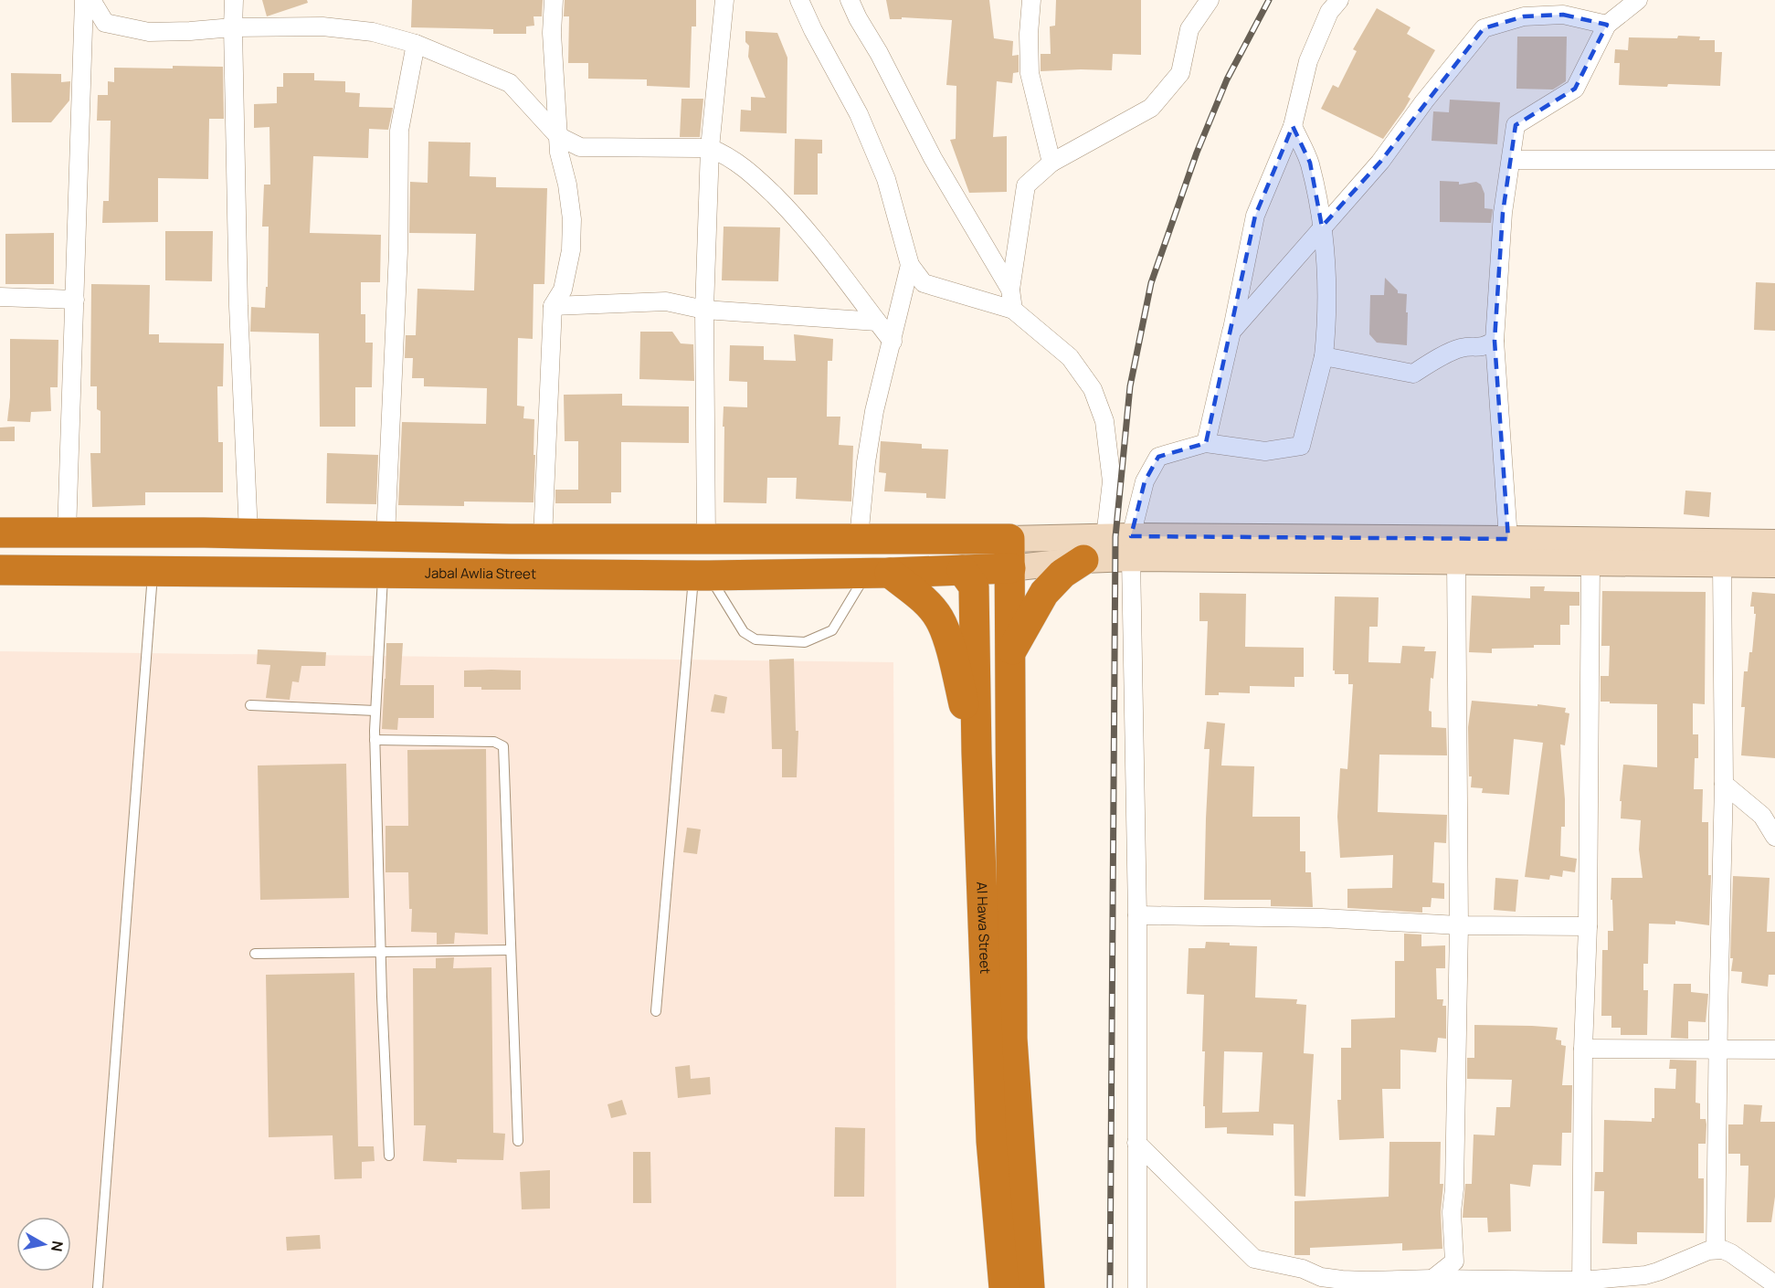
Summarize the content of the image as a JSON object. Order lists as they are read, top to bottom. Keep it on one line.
{"streets":{"highway":["Jabal Awlia Street","Al Hawa Street"]},"crossings":[["Jabal Awlia Street","Al Hawa Street"]],"north":"right"}
